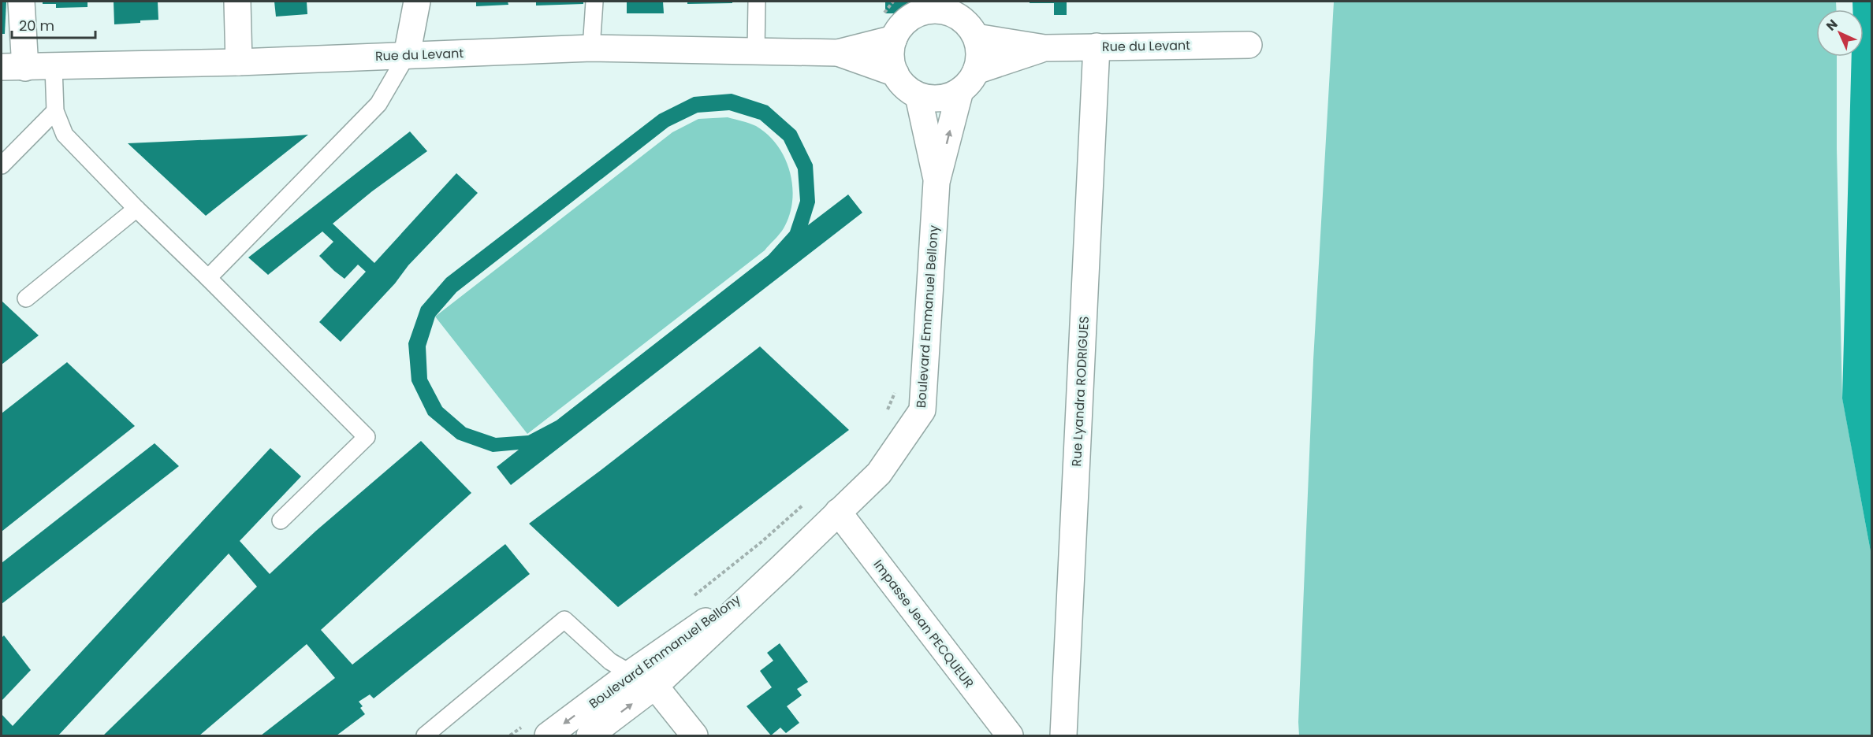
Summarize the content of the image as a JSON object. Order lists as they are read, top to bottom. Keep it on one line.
{"streets":{"street":["Rue du Levant","Boulevard Emmanuel Bellony","Rue Lyandra RODRIGUES","Impasse Jean PECQUEUR"]},"crossings":[["Rue du Levant","Boulevard Emmanuel Bellony"],["Rue du Levant","Rue Lyandra RODRIGUES"],["Boulevard Emmanuel Bellony","Impasse Jean PECQUEUR"]],"scale_bar":"20 m","north":"top left"}
